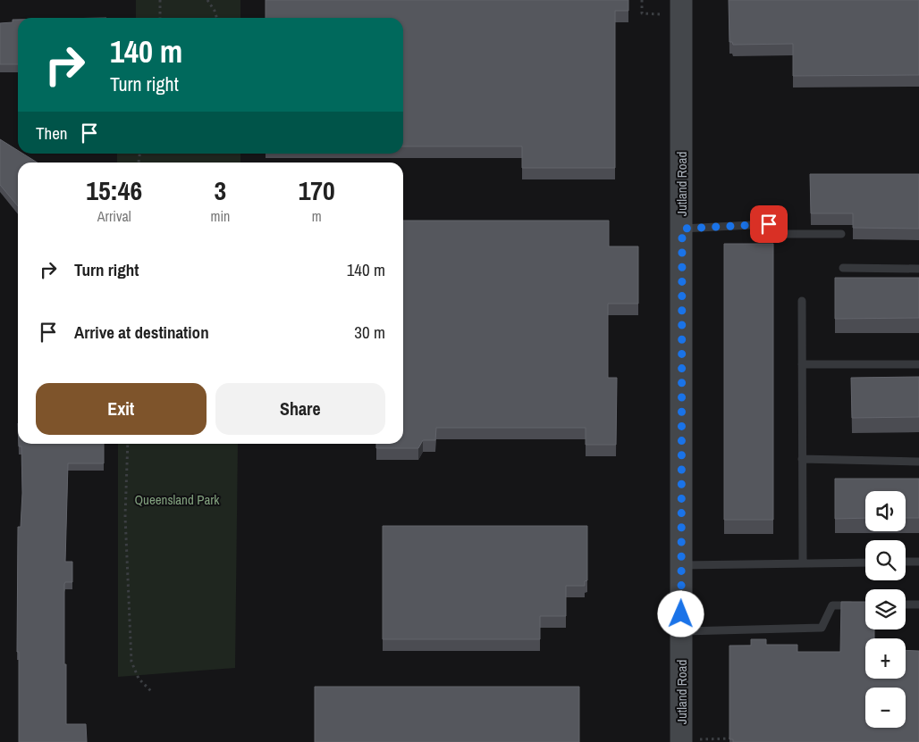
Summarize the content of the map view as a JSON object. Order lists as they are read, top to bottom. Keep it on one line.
{"streets":{"street":["Jutland Road"]},"parks":["Queensland Park"],"page":{"turn":["140 m","Turn right"],"then":"Then","eta":["15:46","Arrival","3","min","170","m"],"list":[{"name":"Turn right","value":"140 m"},{"name":"Arrive at destination","value":"30 m"}],"buttons":["Exit","Share"],"map_buttons":["+","−"]}}
